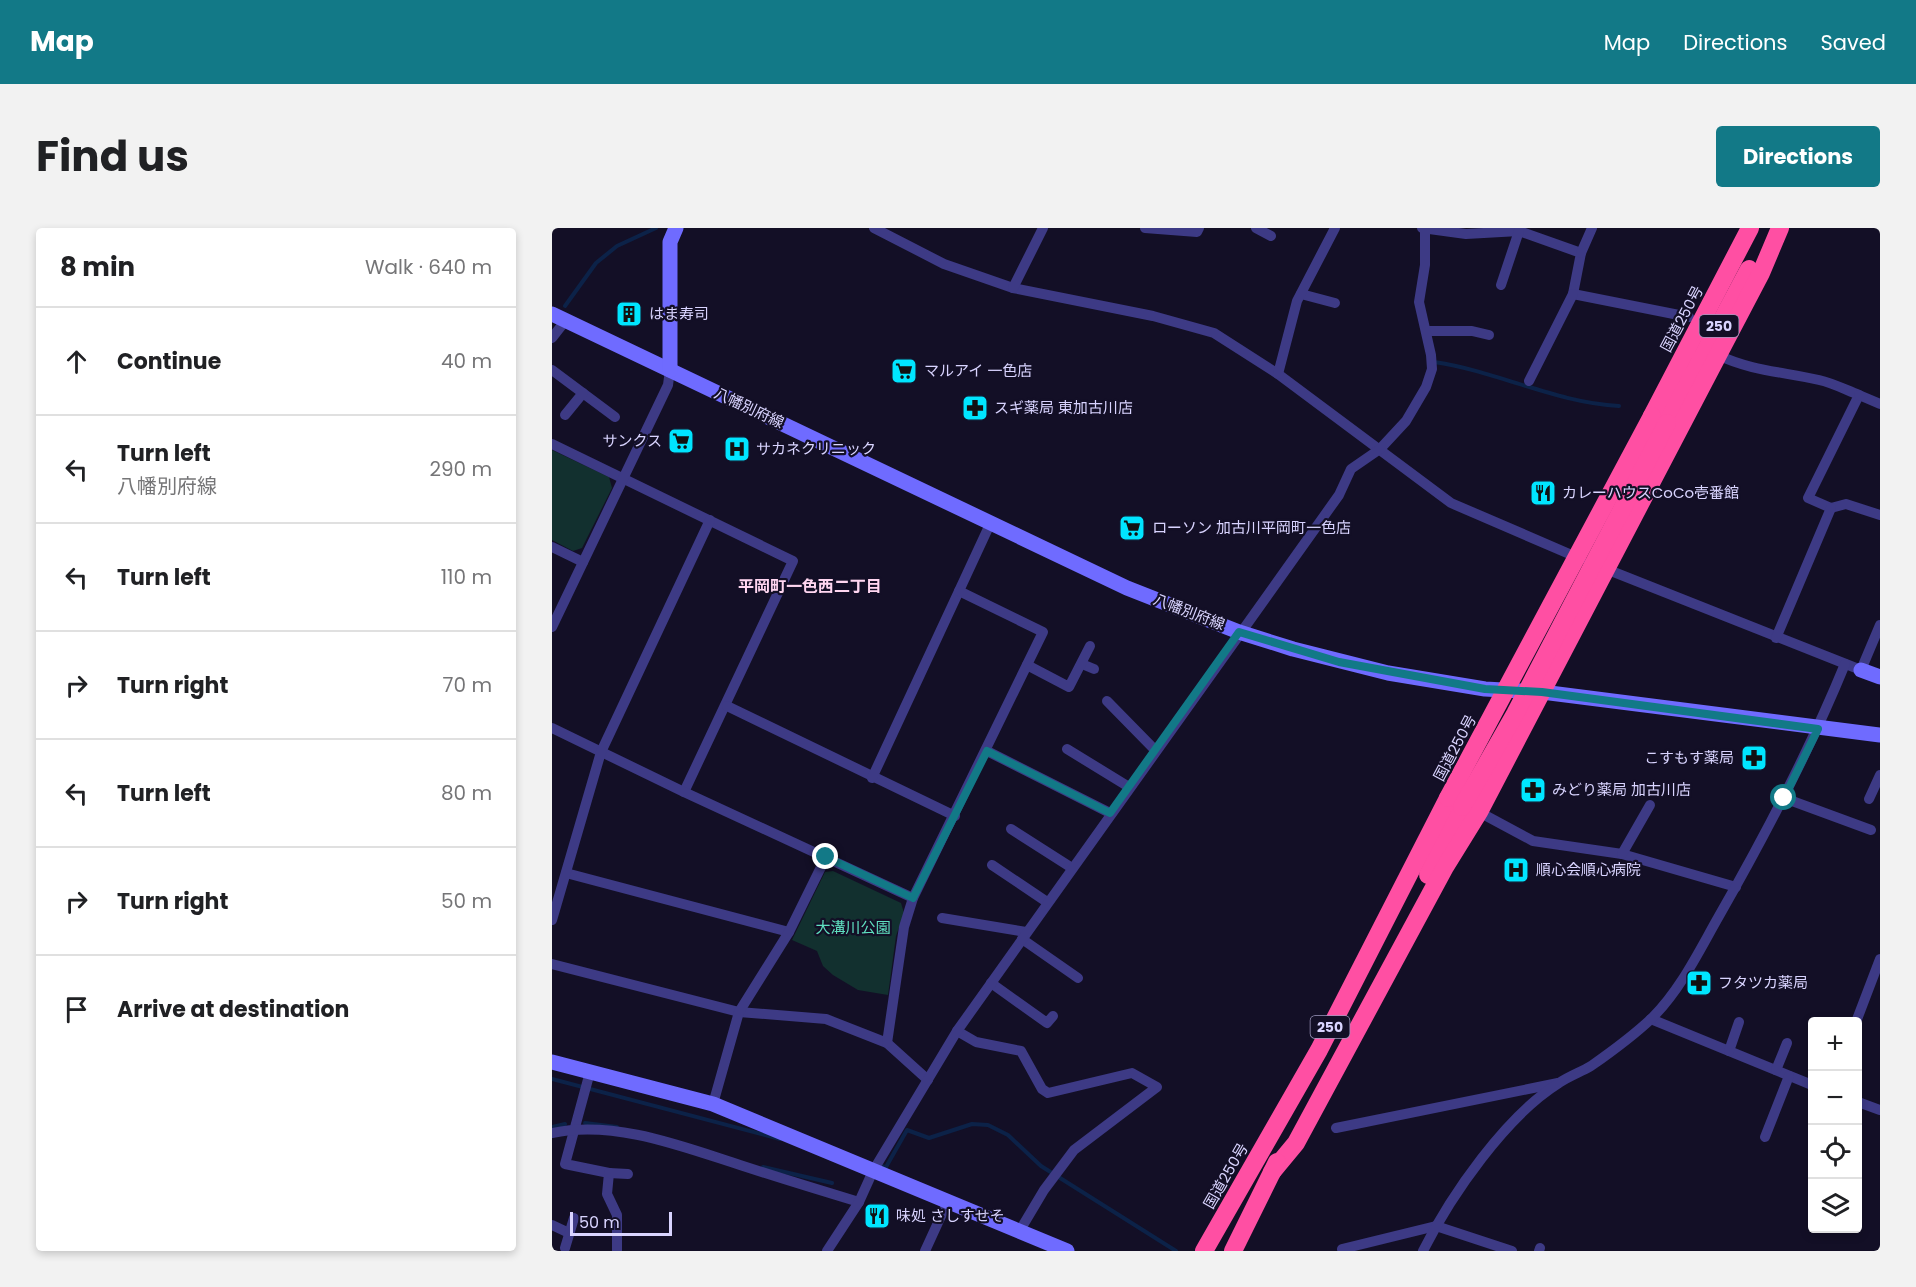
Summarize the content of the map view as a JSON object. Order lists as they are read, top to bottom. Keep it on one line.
{"streets":{"highway":["国道250号","250"],"main road":["八幡別府線"]},"crossings":[["国道250号","250"],["250","八幡別府線"]],"districts":["平岡町一色西二丁目"],"parks":["大溝川公園"],"places":{"building":["はま寿司"],"supermarket":["マルアイ 一色店","サンクス","ローソン 加古川平岡町一色店"],"pharmacy":["スギ薬局 東加古川店","こすもす薬局","みどり薬局 加古川店","フタツカ薬局"],"hospital":["サカネクリニック","順心会順心病院"],"restaurant":["カレーハウスCoCo壱番館","味処 さしすせそ"]},"scale_bar":"50 m","page":{"header":"Map","nav":["Map","Directions","Saved"],"title":"Find us","buttons":"Directions","heading":["8 min","Walk · 640 m"],"list":[["Continue","40 m"],["Turn left","八幡別府線","290 m"],["Turn left","110 m"],["Turn right","70 m"],["Turn left","80 m"],["Turn right","50 m"],"Arrive at destination"],"map_buttons":["+","−"],"scale":"50 m"}}
